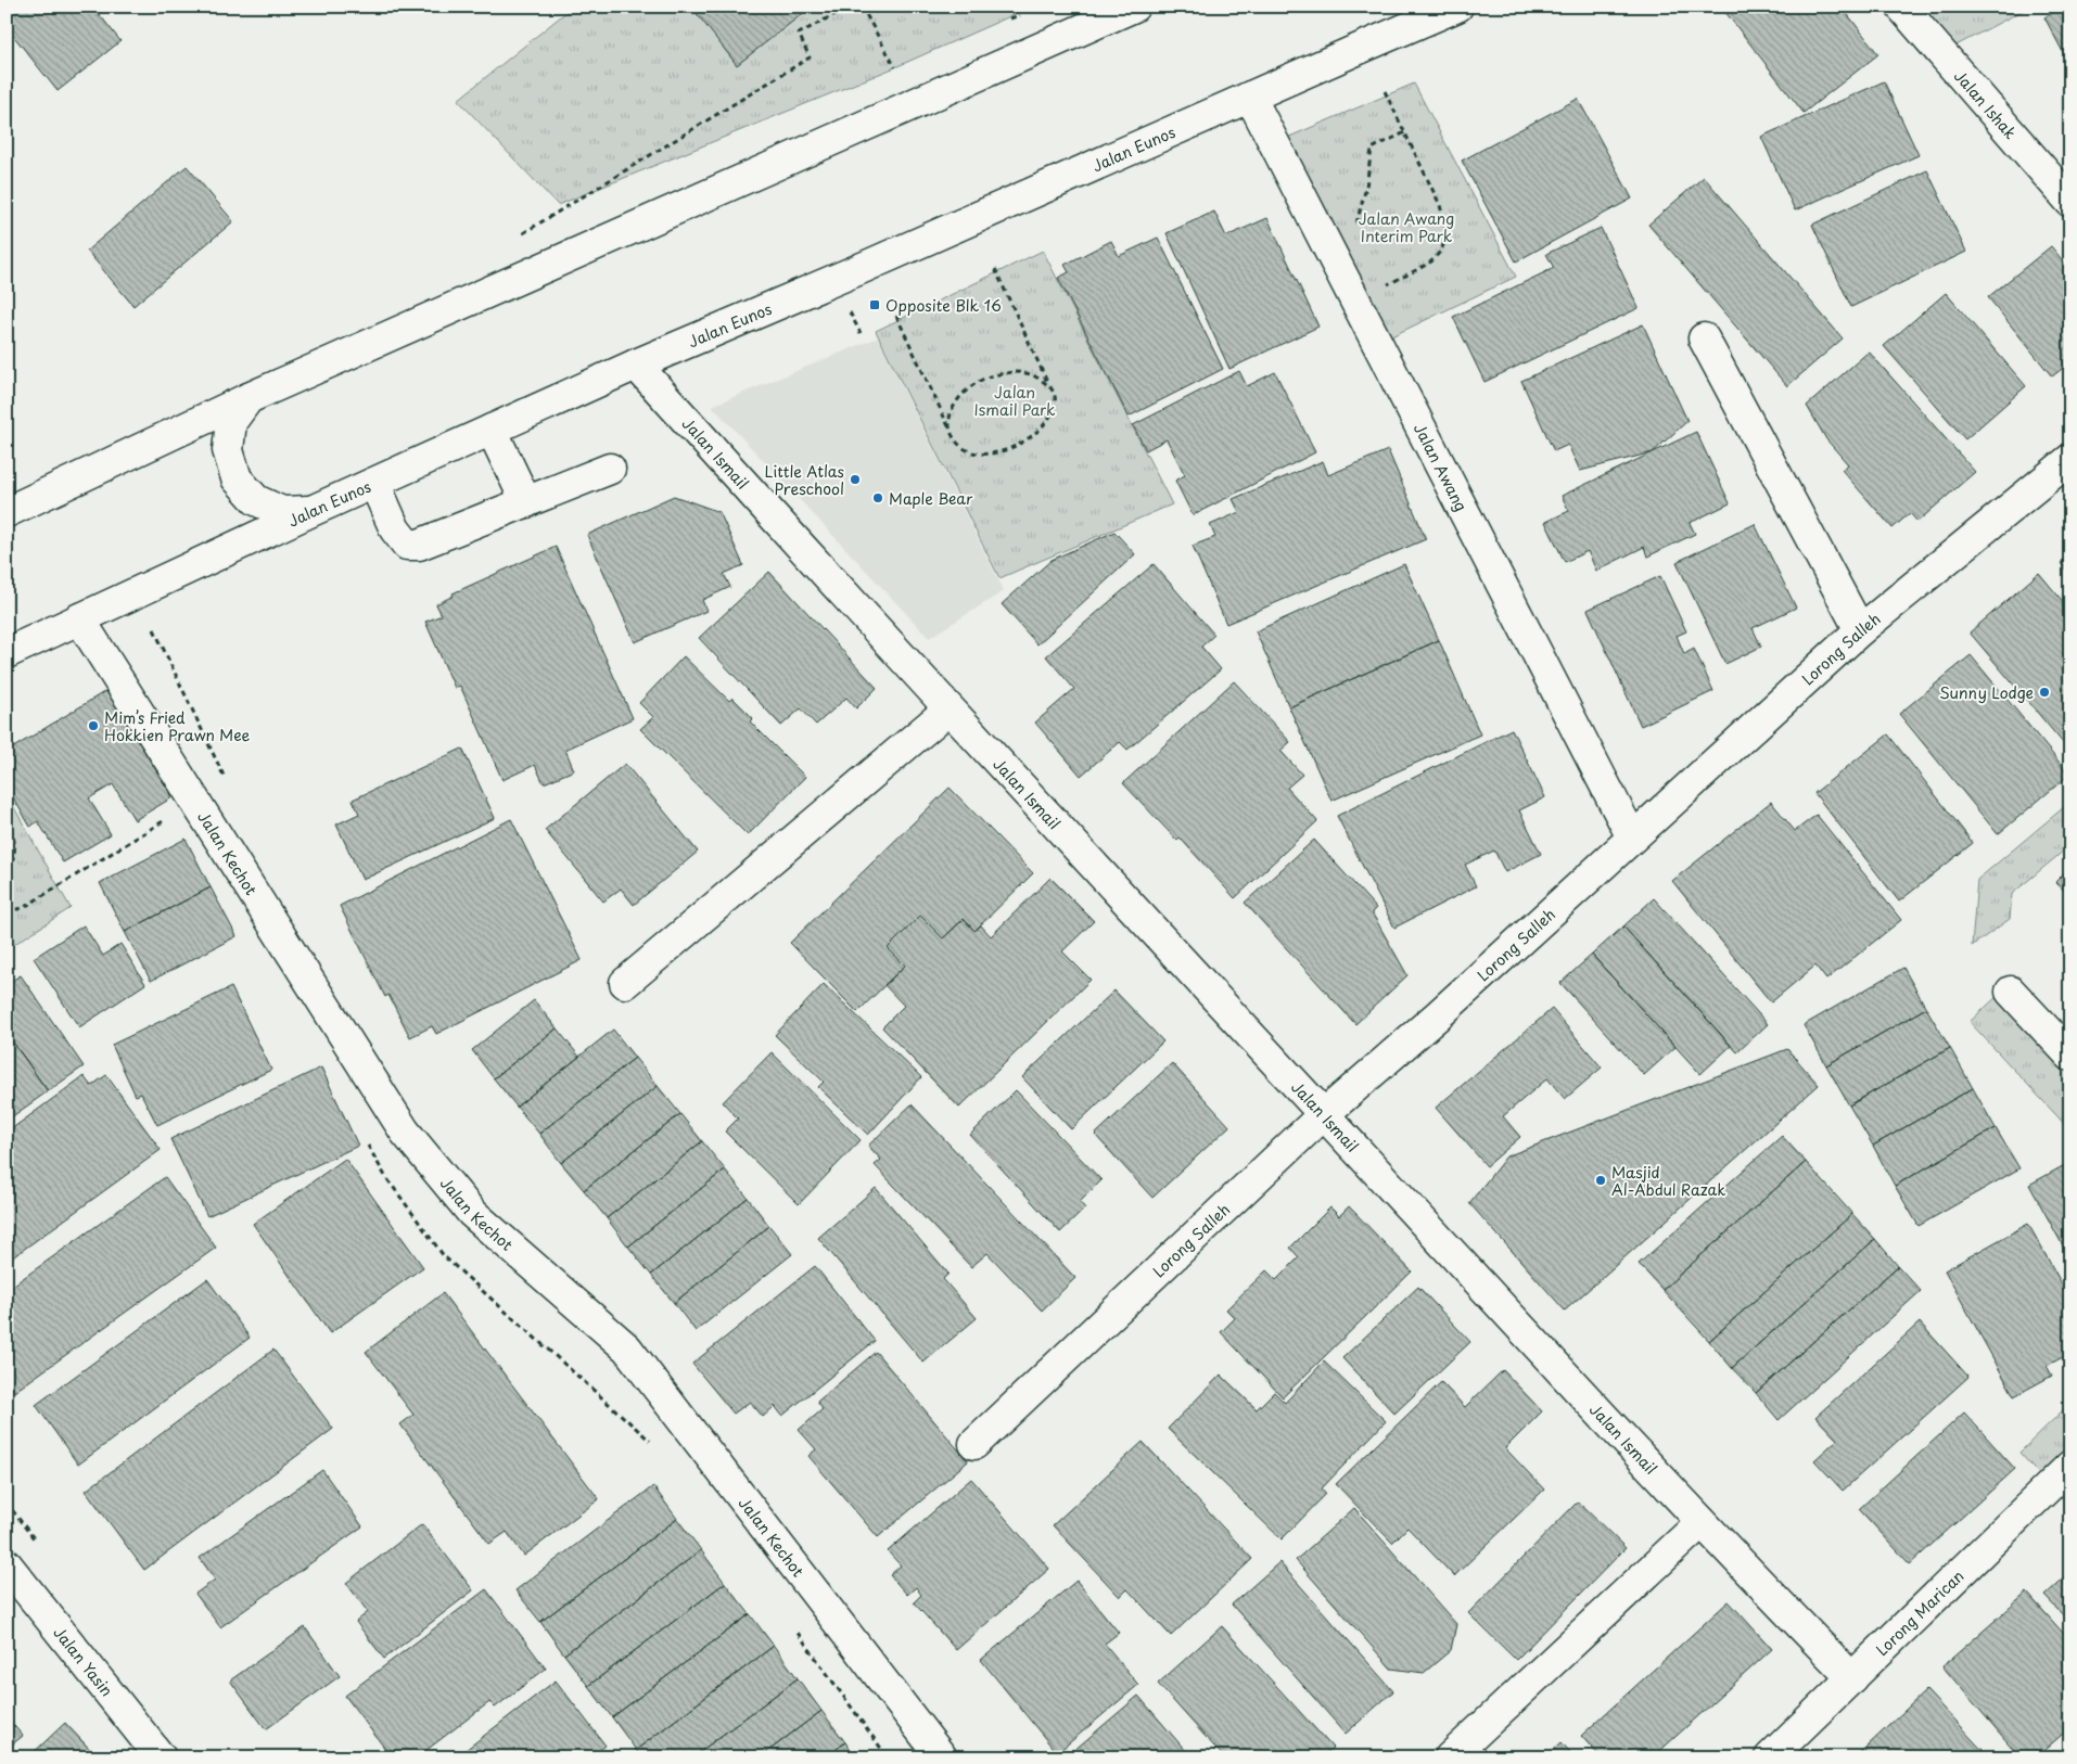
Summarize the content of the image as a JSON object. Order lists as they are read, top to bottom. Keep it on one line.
{"streets":{"main road":["Jalan Ishak","Jalan Eunos","Jalan Ismail","Jalan Awang","Lorong Salleh","Jalan Kechot","Lorong Marican","Jalan Yasin"]},"crossings":[["Jalan Eunos","Jalan Ismail"],["Jalan Eunos","Jalan Awang"],["Jalan Eunos","Jalan Kechot"],["Jalan Ismail","Lorong Salleh"],["Jalan Ismail","Lorong Marican"],["Jalan Awang","Lorong Salleh"]],"parks":["Jalan Awang Interim Park","Jalan Ismail Park"],"places":{"transit":["Opposite Blk 16"],"other":["Little Atlas Preschool","Maple Bear","Sunny Lodge","Mim’s Fried Hokkien Prawn Mee","Masjid Al-Abdul Razak"]}}
